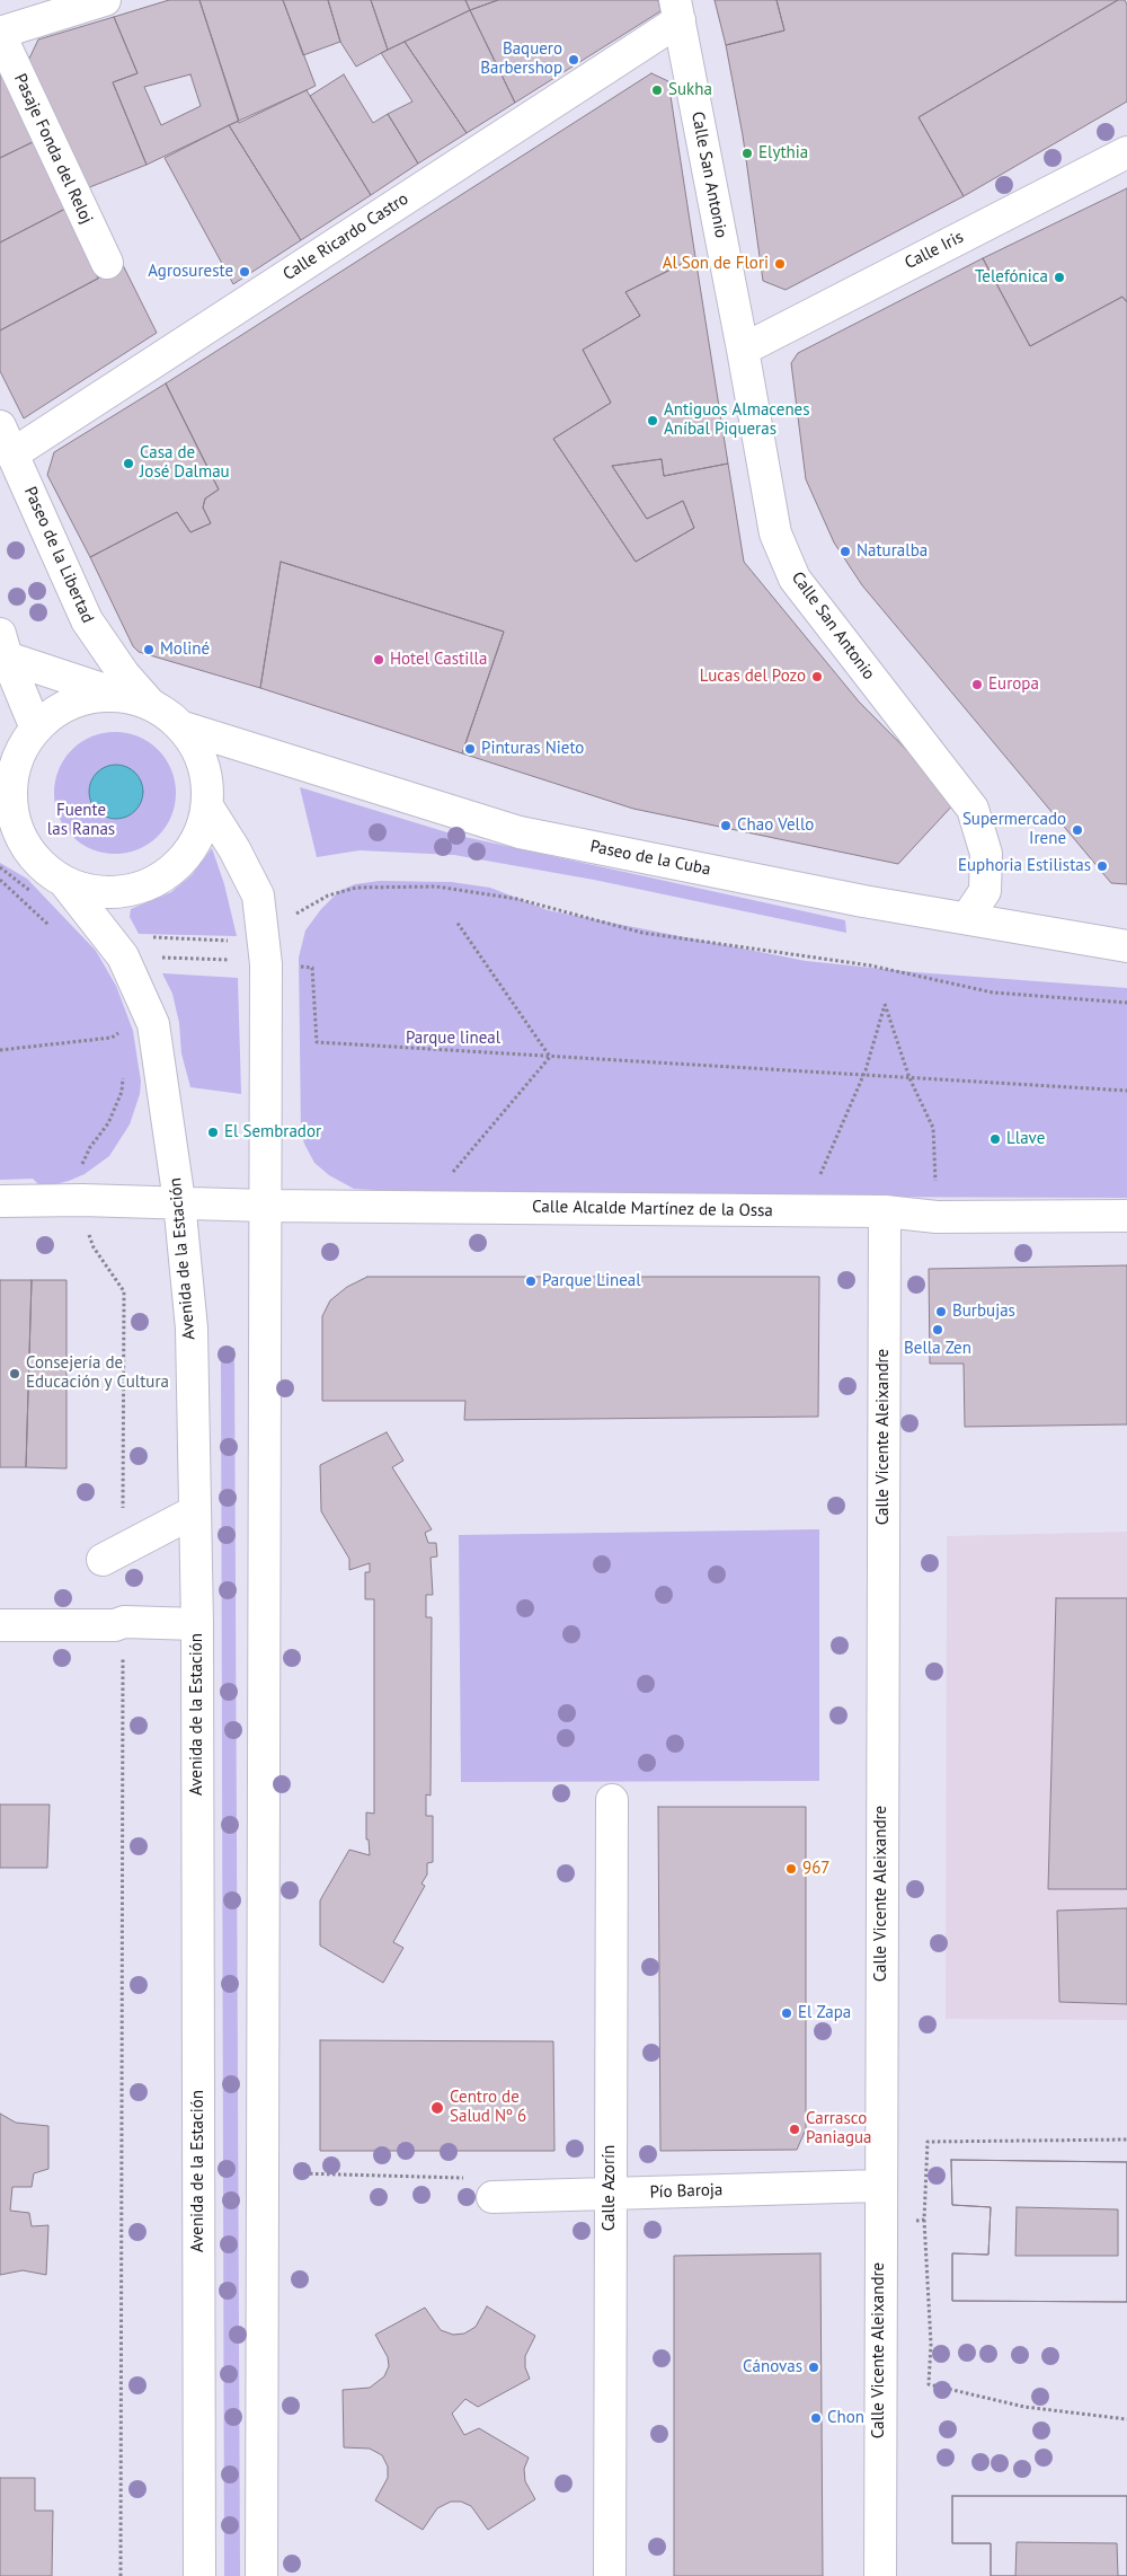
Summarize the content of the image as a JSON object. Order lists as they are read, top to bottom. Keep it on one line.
{"streets":{"main road":["Pasaje Fonda del Reloj","Calle San Antonio","Calle Ricardo Castro","Calle Iris","Paseo de la Libertad","Paseo de la Cuba","Calle Alcalde Martínez de la Ossa","Avenida de la Estación","Calle Vicente Aleixandre","Calle Azorín","Pío Baroja"]},"crossings":[["Calle San Antonio","Calle Ricardo Castro"],["Calle San Antonio","Calle Iris"],["Calle San Antonio","Paseo de la Cuba"],["Calle Ricardo Castro","Paseo de la Libertad"],["Paseo de la Libertad","Paseo de la Cuba"],["Paseo de la Libertad","Avenida de la Estación"],["Paseo de la Cuba","Avenida de la Estación"],["Calle Alcalde Martínez de la Ossa","Avenida de la Estación"],["Calle Alcalde Martínez de la Ossa","Calle Vicente Aleixandre"],["Calle Vicente Aleixandre","Pío Baroja"],["Calle Azorín","Pío Baroja"]],"parks":["Fuente las Ranas","Parque lineal"],"places":["Baquero Barbershop","Sukha","Elythia","Al Son de Flori","Agrosureste","Telefónica","Antiguos Almacenes Aníbal Piqueras","Casa de José Dalmau","Naturalba","Moliné","Hotel Castilla","Lucas del Pozo","Europa","Pinturas Nieto","Chao Vello","Supermercado Irene","Euphoria Estilistas","El Sembrador","Llave","Parque Lineal","Burbujas","Bella Zen","Consejería de Educación y Cultura","967","El Zapa","Centro de Salud Nº 6","Carrasco Paniagua","Cánovas","Chon"]}
